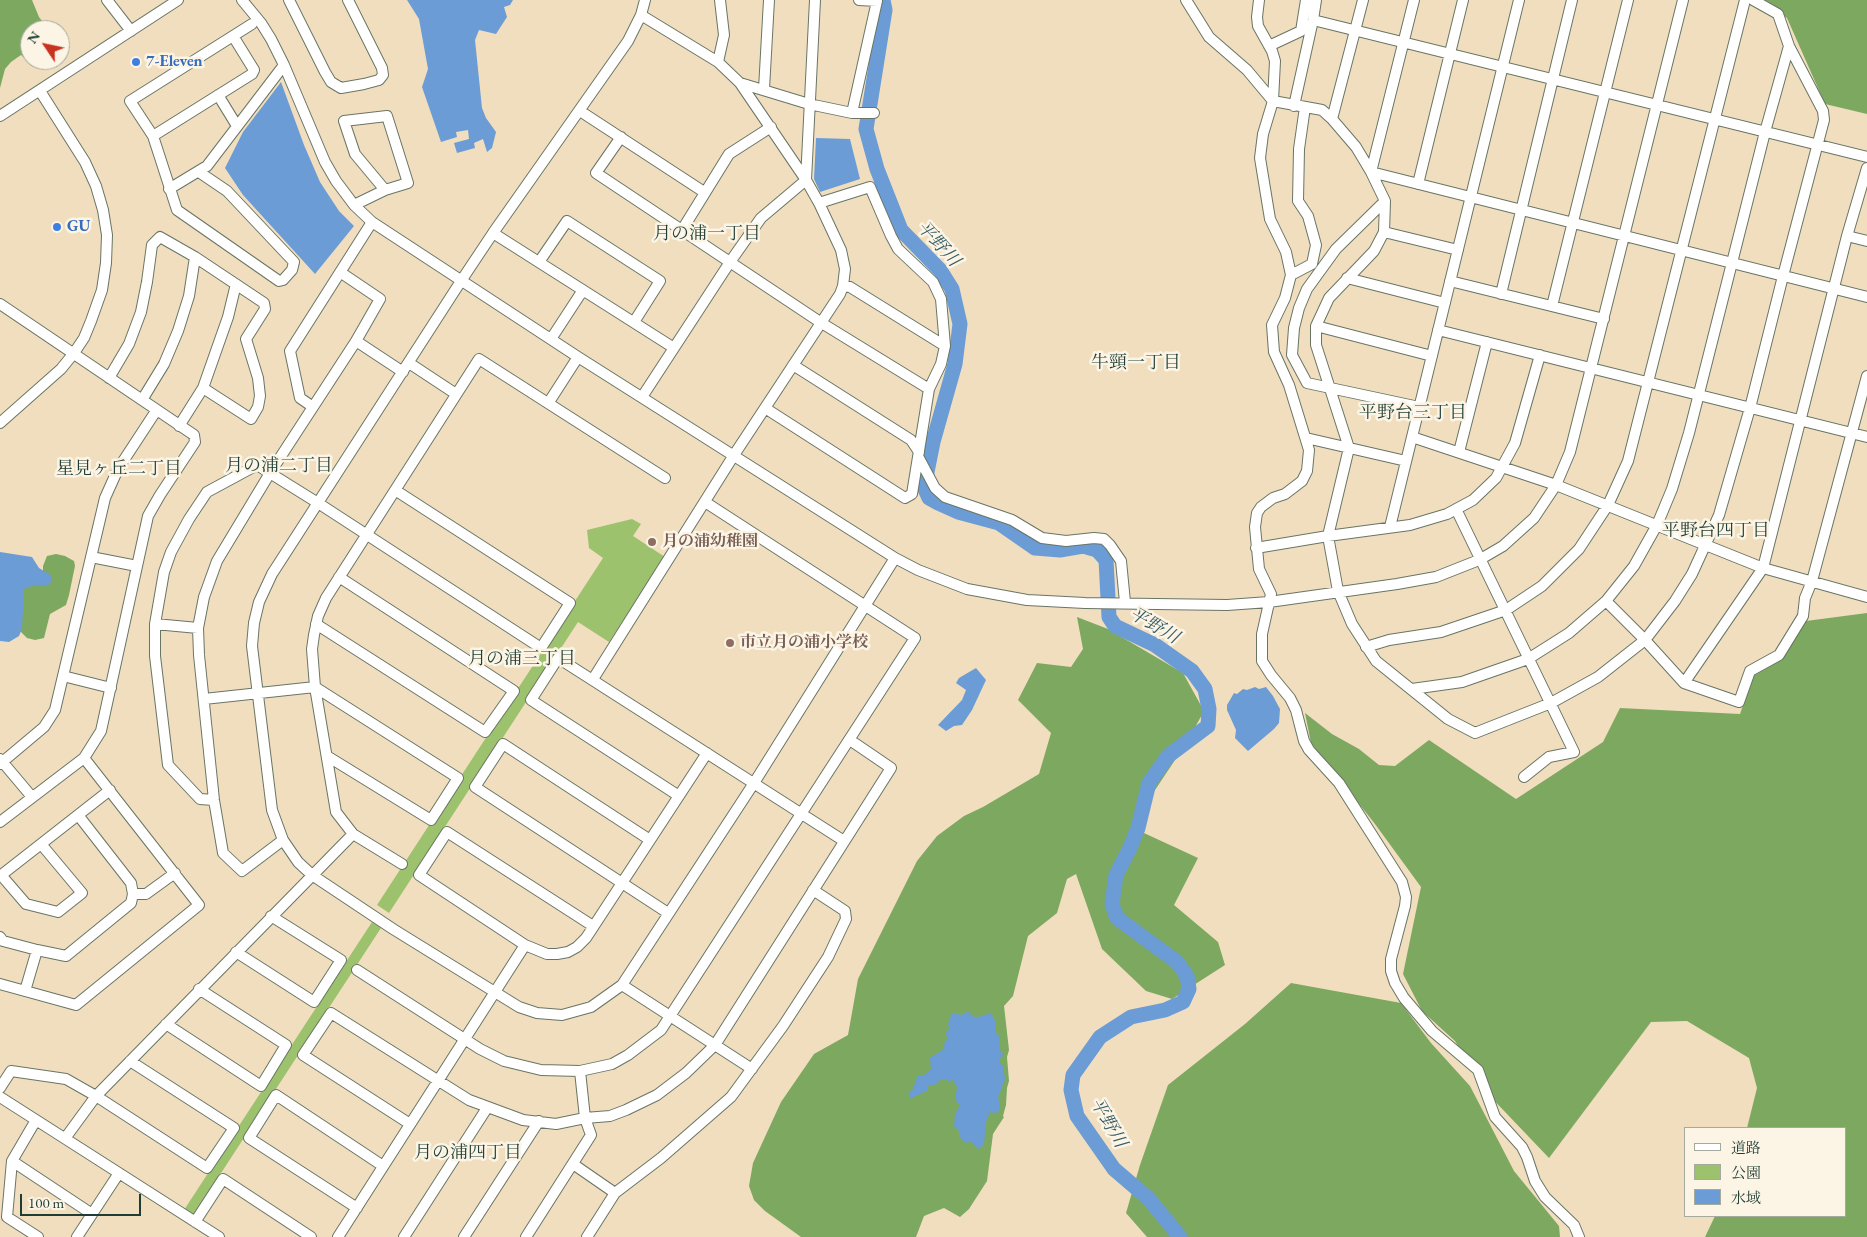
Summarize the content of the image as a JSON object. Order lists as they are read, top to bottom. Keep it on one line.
{"districts":["月の浦一丁目","牛頸一丁目","平野台三丁目","月の浦二丁目","星見ヶ丘二丁目","平野台四丁目","月の浦三丁目","月の浦四丁目"],"water":["平野川"],"places":["7-Eleven","GU","月の浦幼稚園","市立月の浦小学校"],"legend":["道路","公園","水域"],"scale_bar":"100 m","north":"top left"}
